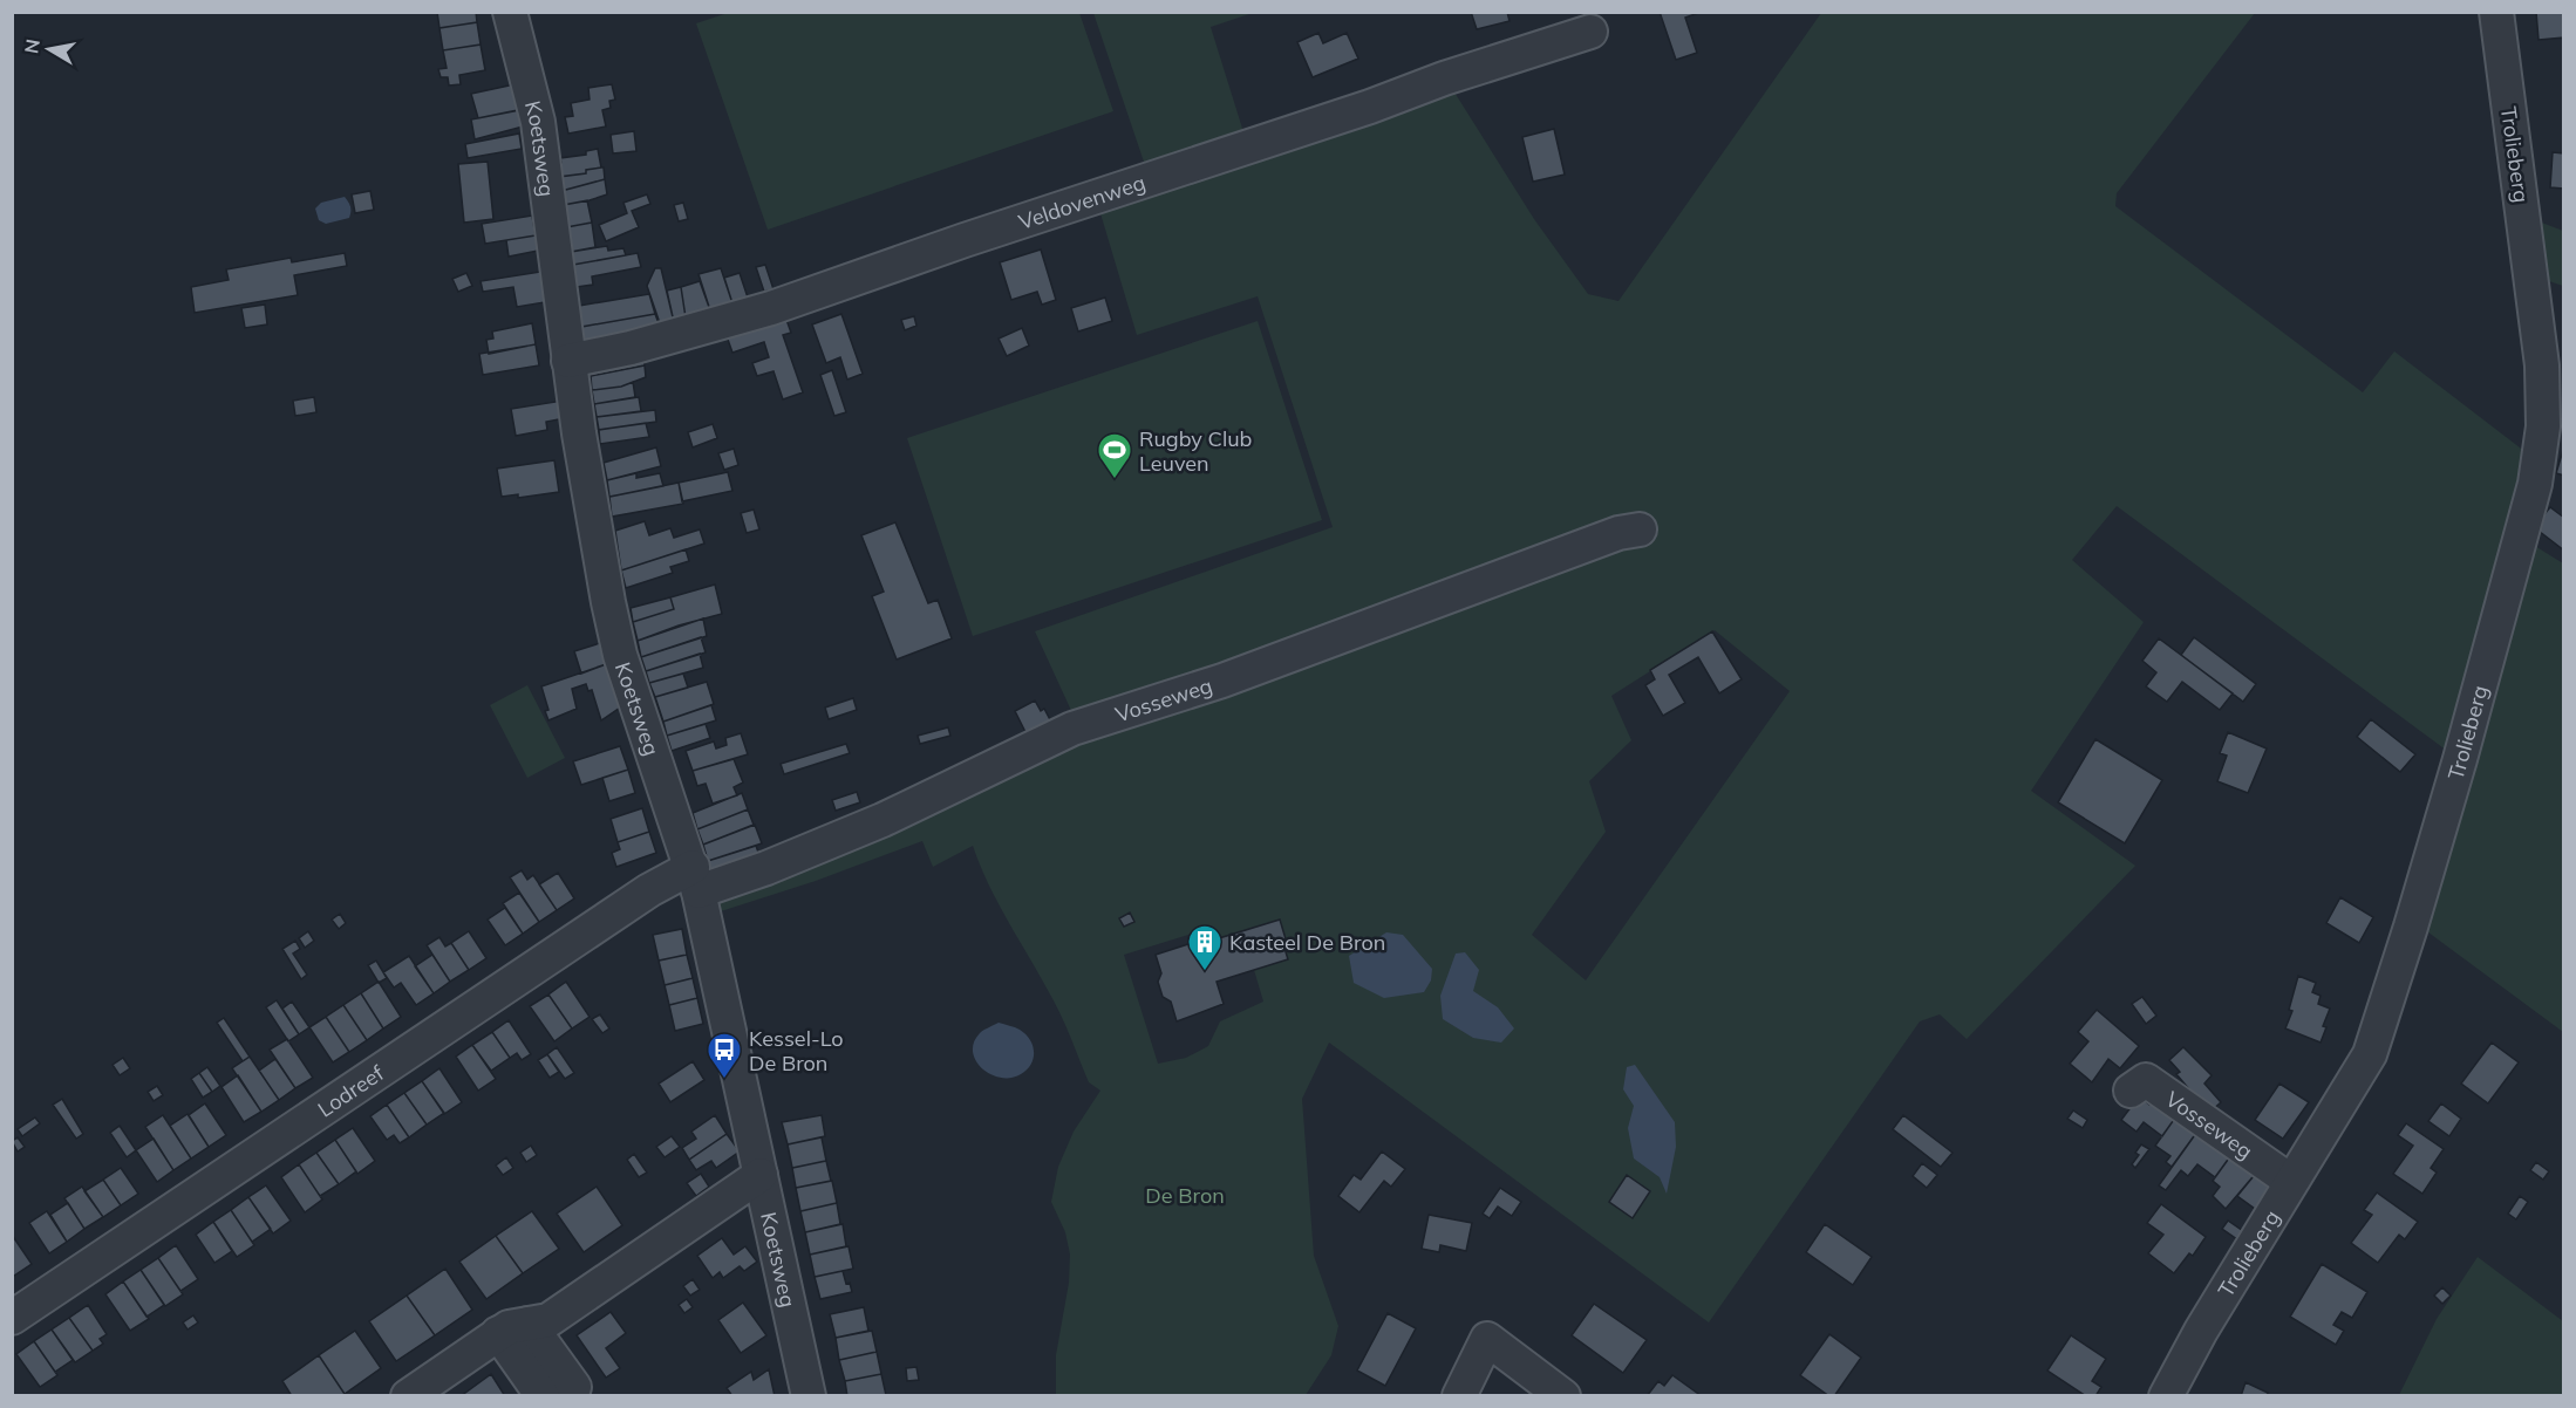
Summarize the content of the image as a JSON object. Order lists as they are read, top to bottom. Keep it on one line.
{"streets":{"street":["Koetsweg","Trolieberg","Veldovenweg","Vosseweg","Lodreef"]},"crossings":[["Koetsweg","Veldovenweg"],["Koetsweg","Vosseweg"],["Koetsweg","Lodreef"],["Trolieberg","Vosseweg"],["Vosseweg","Lodreef"]],"parks":["De Bron"],"places":{"sports":["Rugby Club Leuven"],"building":["Kasteel De Bron"],"bus stop":["Kessel-Lo De Bron"]},"north":"left"}
